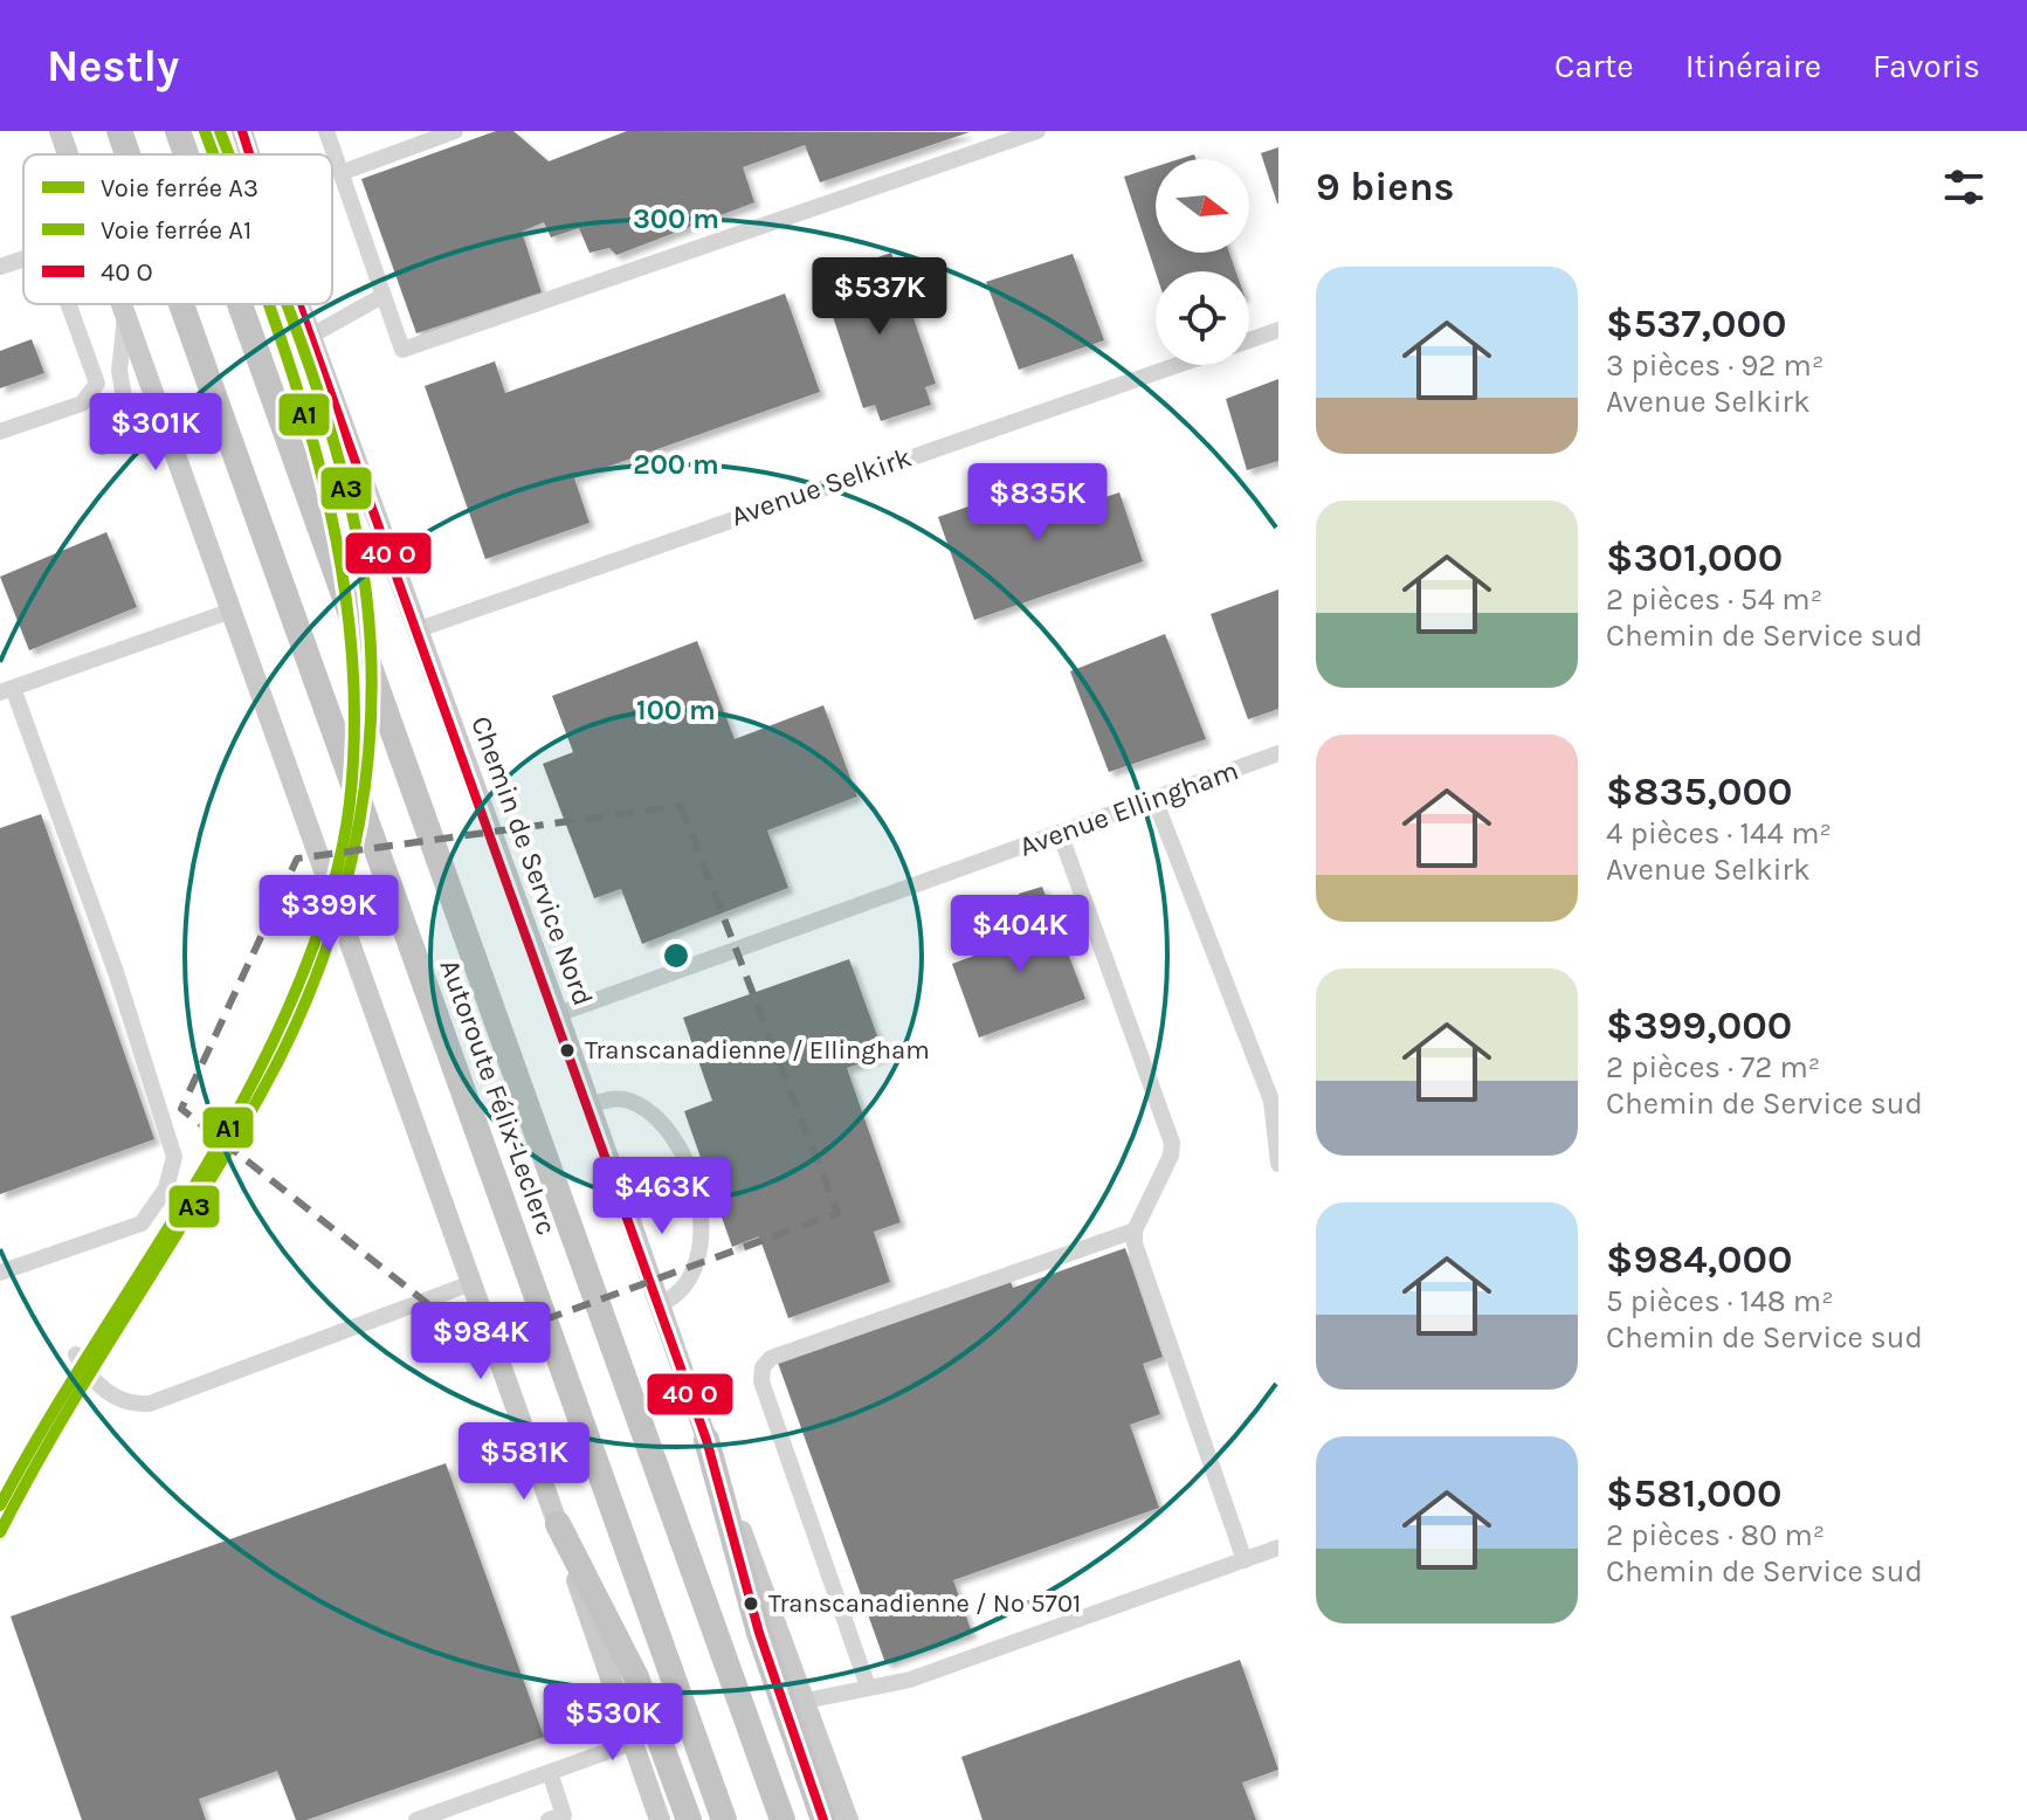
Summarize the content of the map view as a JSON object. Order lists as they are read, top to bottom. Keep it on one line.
{"streets":{"highway":["Autoroute Félix-Leclerc"],"main road":["Chemin de Service Nord"],"street":["Avenue Selkirk","Avenue Ellingham"]},"crossings":[["Avenue Selkirk","Chemin de Service Nord"],["Avenue Ellingham","Chemin de Service Nord"]],"places":["Transcanadienne / Ellingham","Transcanadienne / No 5701"],"lines":["rail line A3","rail line A1"],"legend":["Voie ferrée A3","Voie ferrée A1","40 O"],"north":"right","page":{"header":"Nestly","nav":["Carte","Itinéraire","Favoris"],"heading":"9 biens","list":[{"name":"$537,000","note":"3 pièces · 92 m² · Avenue Selkirk"},{"name":"$301,000","note":"2 pièces · 54 m² · Chemin de Service sud"},{"name":"$835,000","note":"4 pièces · 144 m² · Avenue Selkirk"},{"name":"$399,000","note":"2 pièces · 72 m² · Chemin de Service sud"},{"name":"$984,000","note":"5 pièces · 148 m² · Chemin de Service sud"},{"name":"$581,000","note":"2 pièces · 80 m² · Chemin de Service sud"}],"price":["$537K","$301K","$835K","$399K","$404K","$463K","$984K","$581K","$530K"]},"rings":["300 m","200 m","100 m"]}
